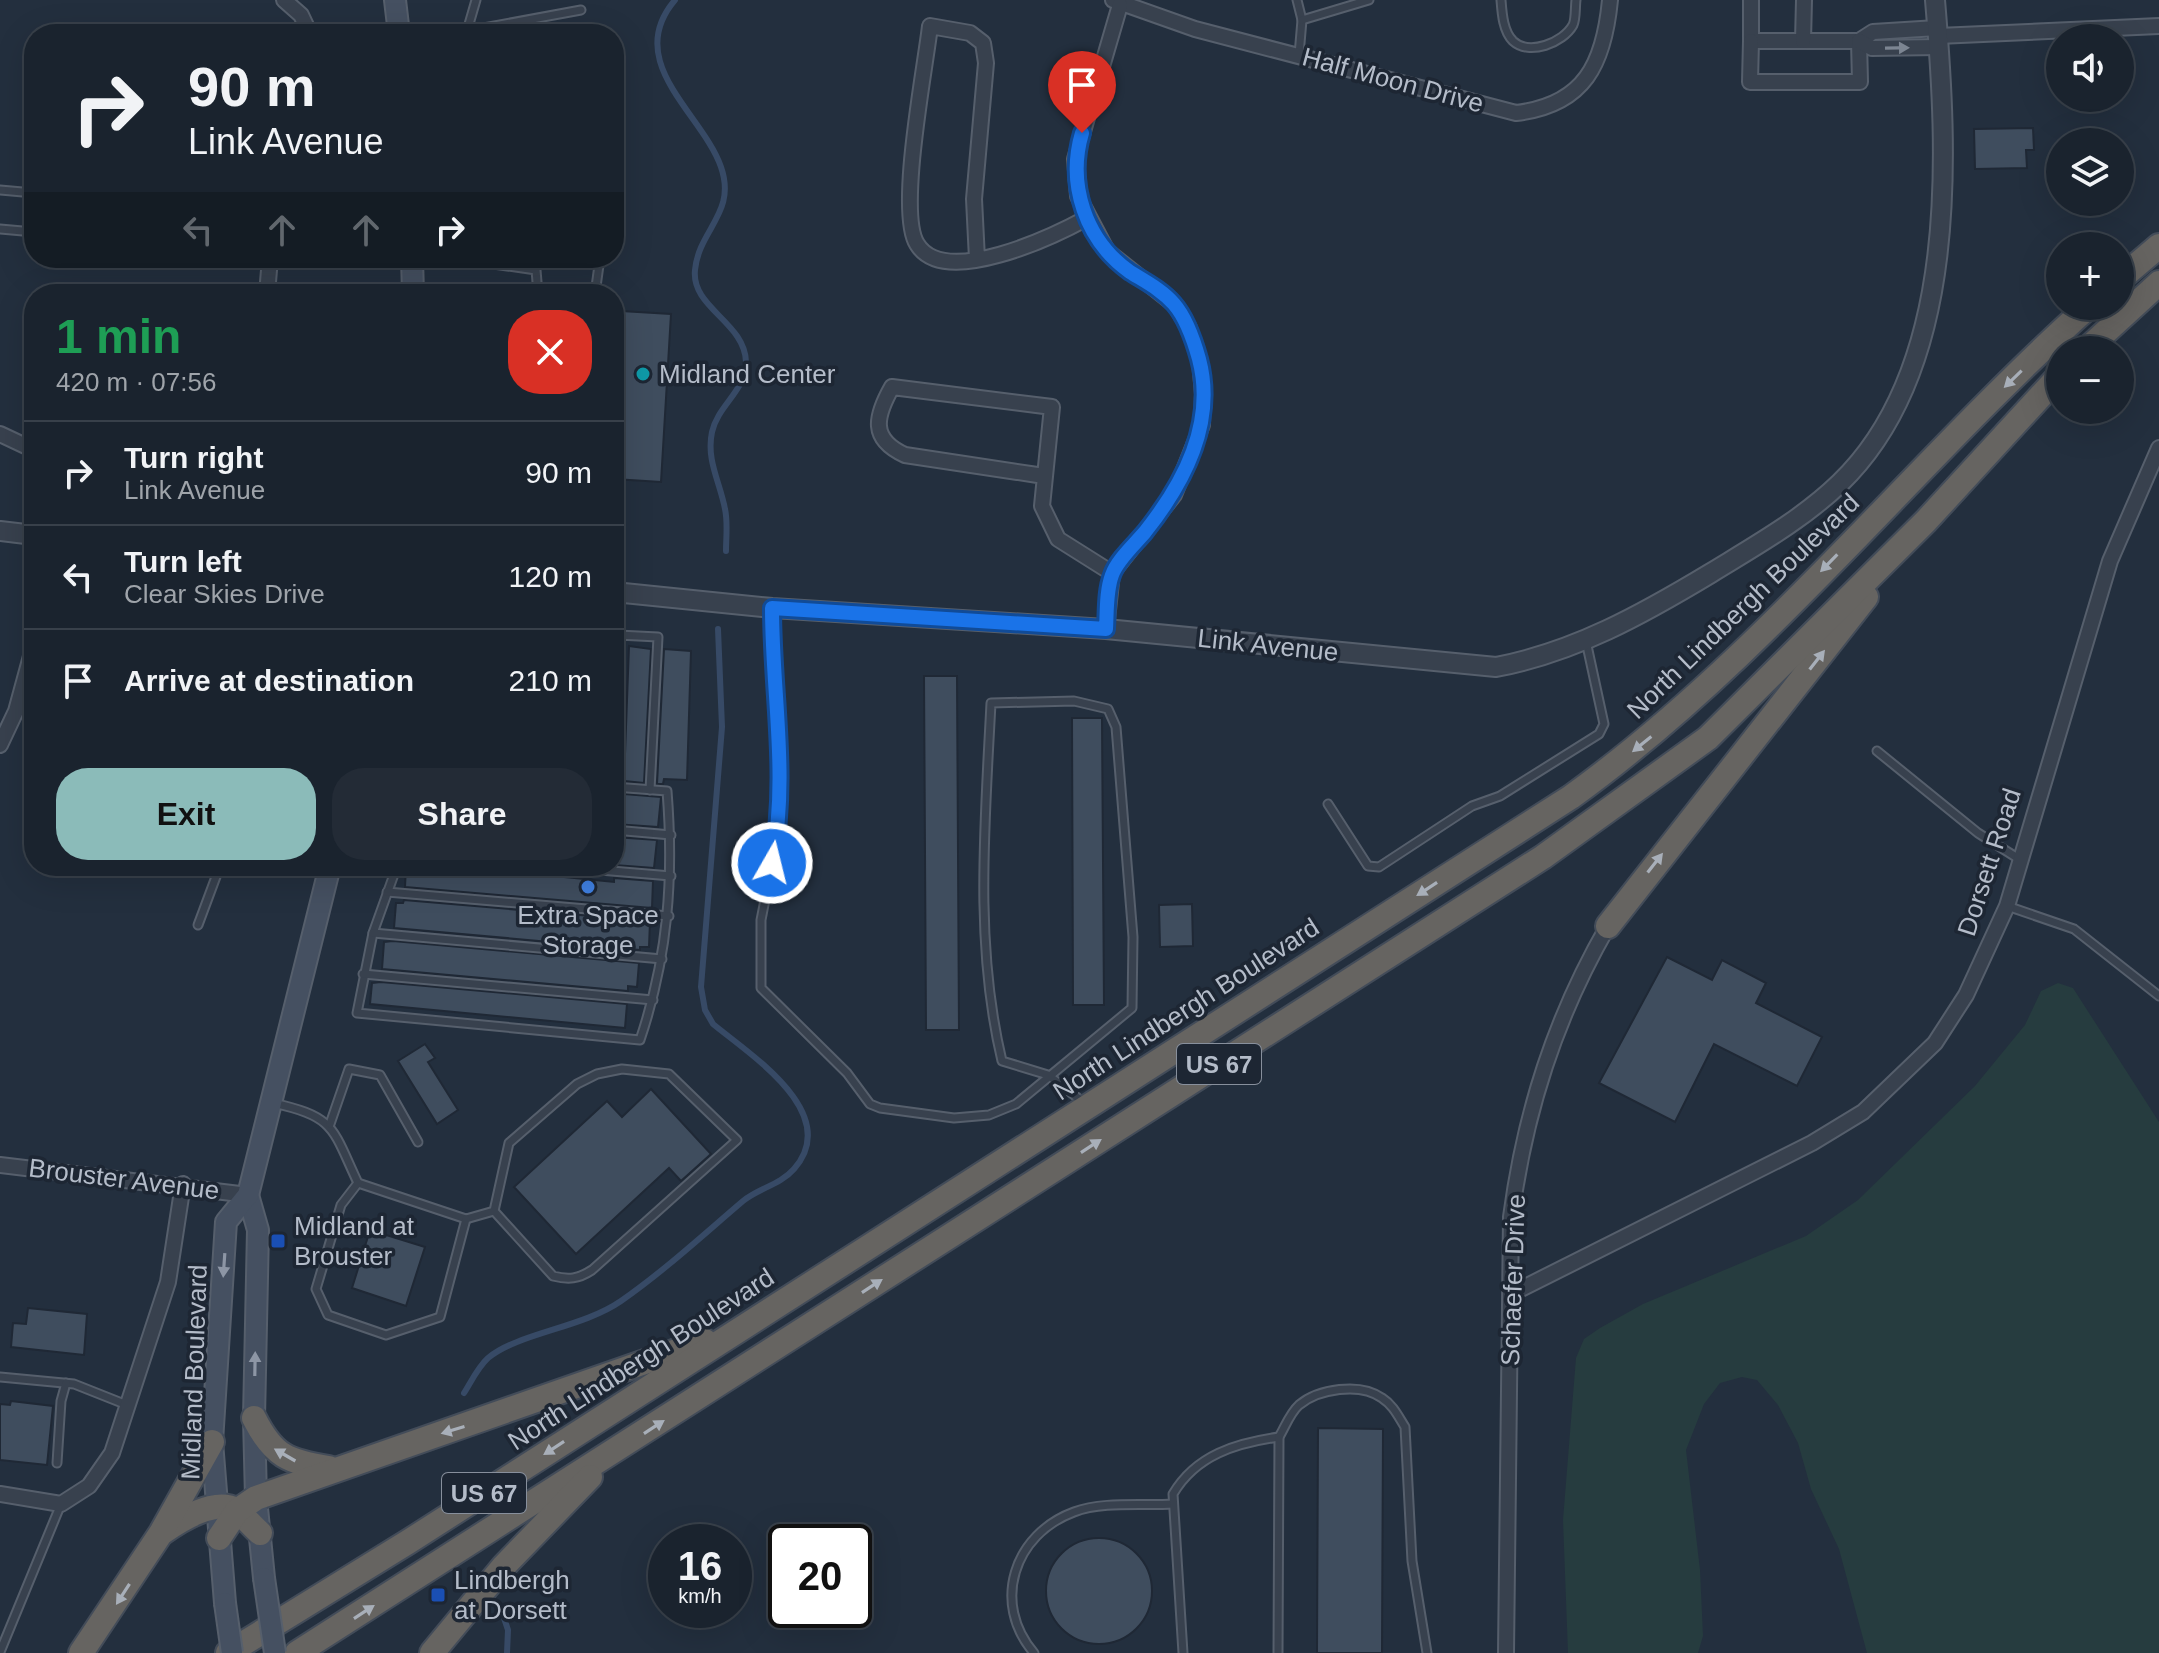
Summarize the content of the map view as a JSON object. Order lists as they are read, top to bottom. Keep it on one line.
{"streets":{"highway":["North Lindbergh Boulevard","US 67"],"main road":["Midland Boulevard"],"street":["Half Moon Drive","Link Avenue","Dorsett Road","Brouster Avenue","Schaefer Drive"]},"crossings":[["Dorsett Road","Schaefer Drive"],["Brouster Avenue","Midland Boulevard"]],"places":{"other":["Midland Center","Extra Space Storage"],"transit":["Midland at Brouster","Lindbergh at Dorsett"]},"page":{"map_buttons":["+","−"],"turn":["90 m","Link Avenue"],"heading":["1 min","420 m · 07:56"],"list":[{"name":"Turn right","note":"Link Avenue","value":"90 m"},{"name":"Turn left","note":"Clear Skies Drive","value":"120 m"},{"name":"Arrive at destination","value":"210 m"}],"buttons":["Exit","Share"],"speed":"16 km/h","limit":"20"}}
